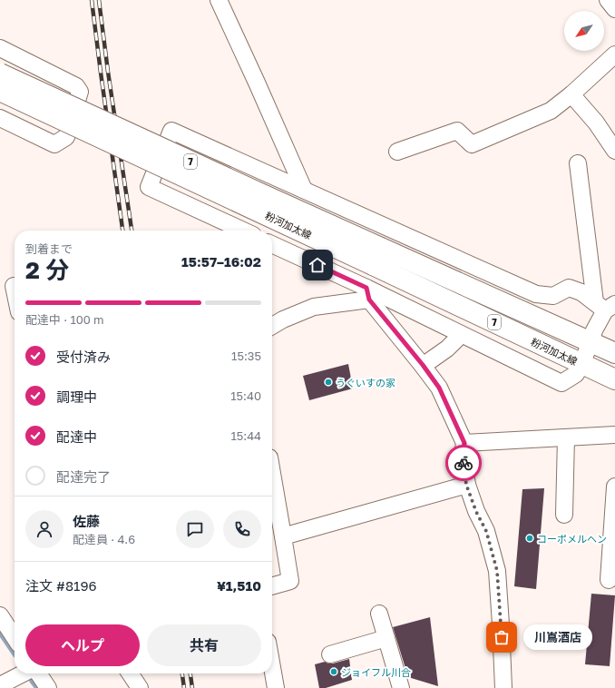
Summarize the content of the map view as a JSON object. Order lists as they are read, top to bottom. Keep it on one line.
{"streets":{"main road":["7","粉河加太線"]},"places":["うぐいすの家","コーポメルヘン","川嶌酒店","ジョイフル川合"],"north":"bottom left","page":{"heading":["2 分","到着まで","15:57–16:02"],"panel":["佐藤","配達員 · 4.6","注文 #8196","¥1,510"],"bar":"配達中 · 100 m","list":[["受付済み","15:35"],["調理中","15:40"],["配達中","15:44"],"配達完了"],"buttons":["ヘルプ","共有"],"bubble":"川嶌酒店"}}
